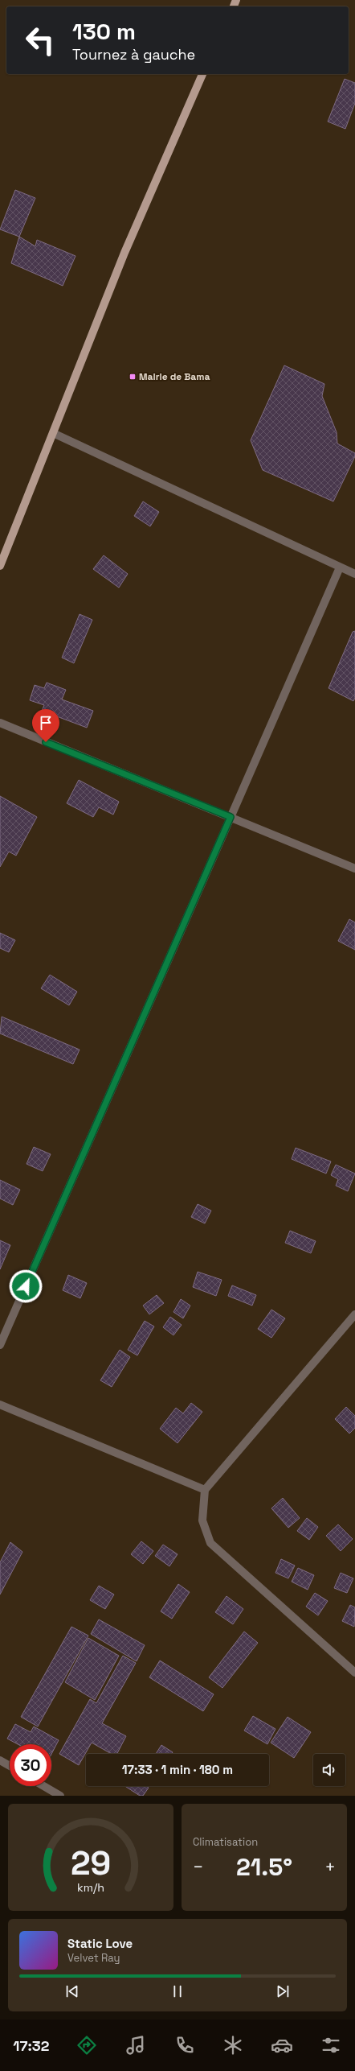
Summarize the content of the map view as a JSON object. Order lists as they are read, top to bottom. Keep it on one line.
{"places":{"transit":["Mairie de Bama"]},"page":{"turn":["130 m","Tournez à gauche"],"limit":"30","trip":"17:33 · 1 min · 180 m","tile":"Climatisation","heat":["−","21.5°","+"],"song":["Static Love","Velvet Ray"],"tabs":"17:32","gauge":["29","km/h"]}}
